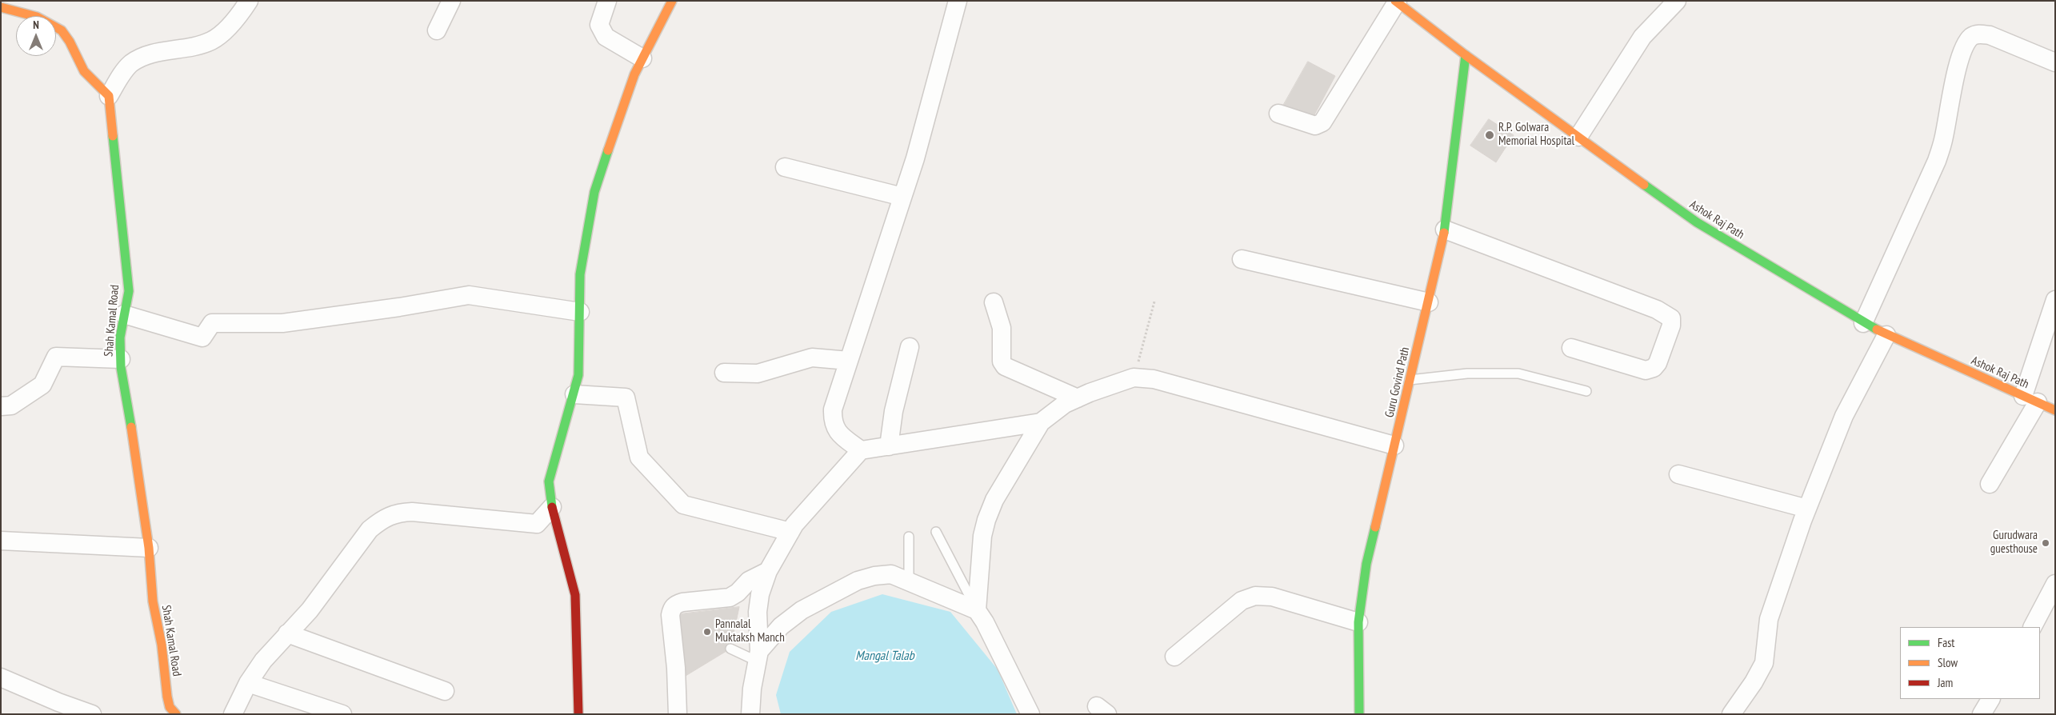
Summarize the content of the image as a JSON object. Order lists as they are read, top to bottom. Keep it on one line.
{"streets":{"street":["Ashok Raj Path","Shah Kamal Road","Guru Govind Path"]},"crossings":[["Ashok Raj Path","Guru Govind Path"]],"water":["Mangal Talab"],"places":["R.P. Golwara Memorial Hospital","Gurudwara guesthouse","Pannalal Muktaksh Manch"],"legend":["Fast","Slow","Jam"],"north":"top"}
